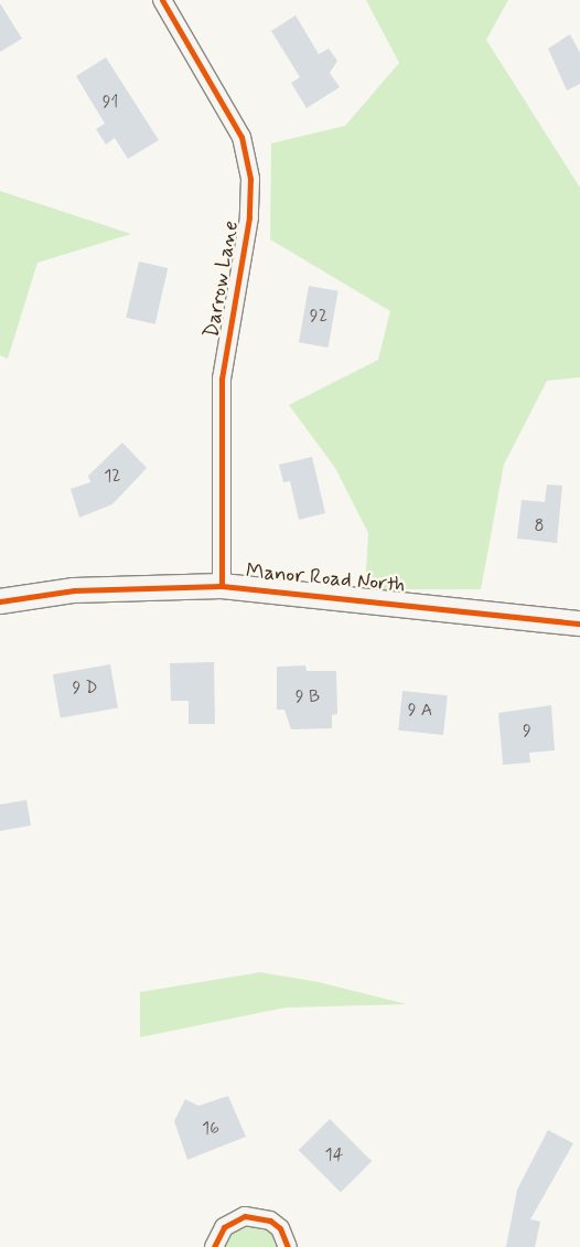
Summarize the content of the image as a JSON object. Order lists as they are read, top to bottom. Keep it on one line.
{"streets":{"street":["Darrow Lane","Manor Road North"]},"crossings":[["Darrow Lane","Manor Road North"]],"house_numbers":["91","92","12","8","9 D","9 B","9 A","9","16","14"]}
